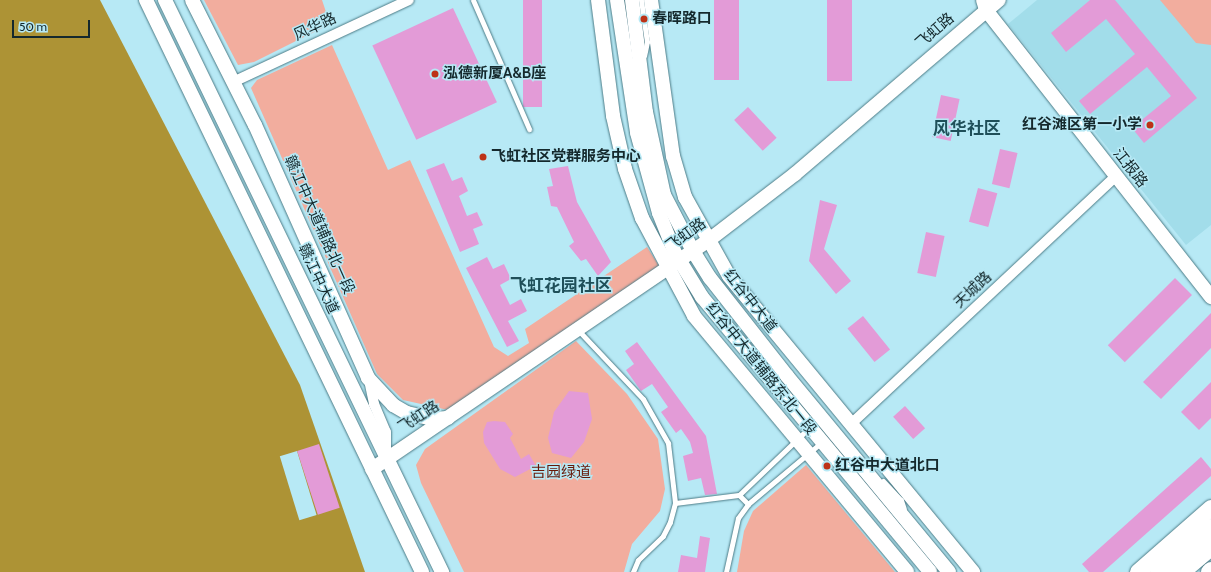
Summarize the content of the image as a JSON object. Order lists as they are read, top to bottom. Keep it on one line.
{"streets":{"street":["风华路","飞虹路","江报路","赣江中大道辅路北一段","赣江中大道","天城路","红谷中大道","红谷中大道辅路东北一段"]},"crossings":[["风华路","赣江中大道辅路北一段"],["飞虹路","江报路"],["飞虹路","赣江中大道辅路北一段"],["飞虹路","赣江中大道"],["飞虹路","红谷中大道"],["飞虹路","红谷中大道辅路东北一段"],["江报路","天城路"]],"districts":["风华社区","飞虹花园社区"],"parks":["吉园绿道"],"places":["春晖路口","泓德新厦A&B座","红谷滩区第一小学","飞虹社区党群服务中心","红谷中大道北口"],"scale_bar":"50 m"}
